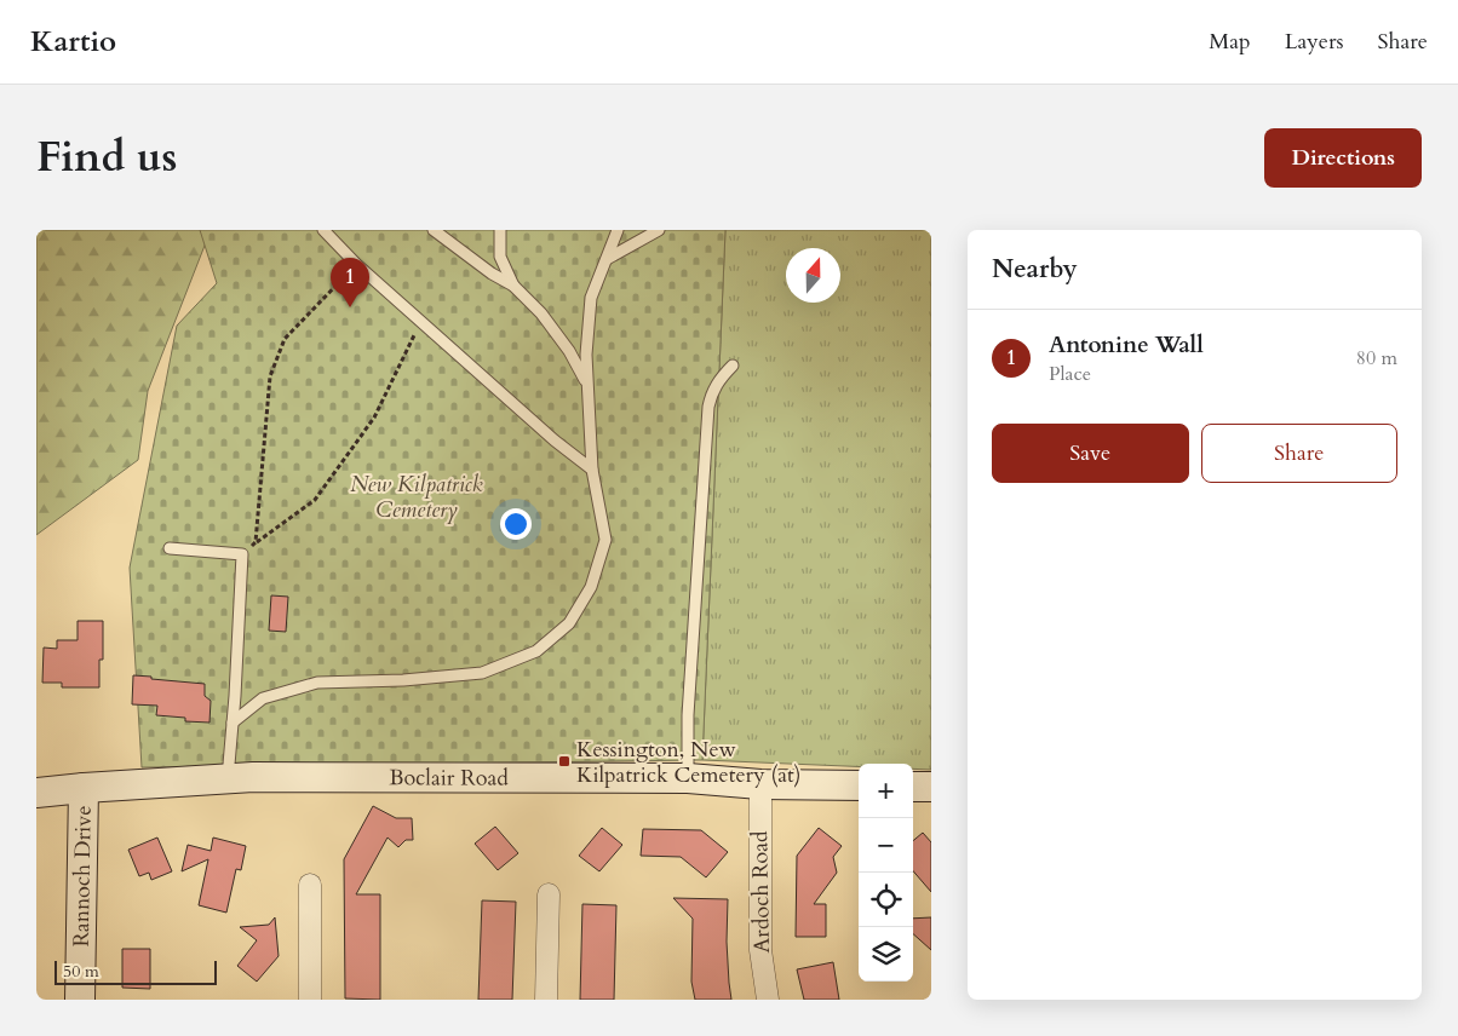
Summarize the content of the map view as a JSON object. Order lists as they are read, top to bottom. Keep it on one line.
{"streets":{"main road":["Boclair Road","Rannoch Drive"],"street":["Ardoch Road"]},"crossings":[["Boclair Road","Rannoch Drive"],["Boclair Road","Ardoch Road"]],"parks":["New Kilpatrick Cemetery"],"places":{"transit":["Kessington, New Kilpatrick Cemetery (at)"]},"scale_bar":"50 m","north":"top","page":{"header":"Kartio","nav":["Map","Layers","Share"],"title":"Find us","buttons":["Directions",["Save","Share"]],"heading":"Nearby","pins":"1","list":[{"mark":"1","name":"Antonine Wall","note":"Place","value":"80 m"}],"map_buttons":["+","−"],"scale":"50 m"}}
